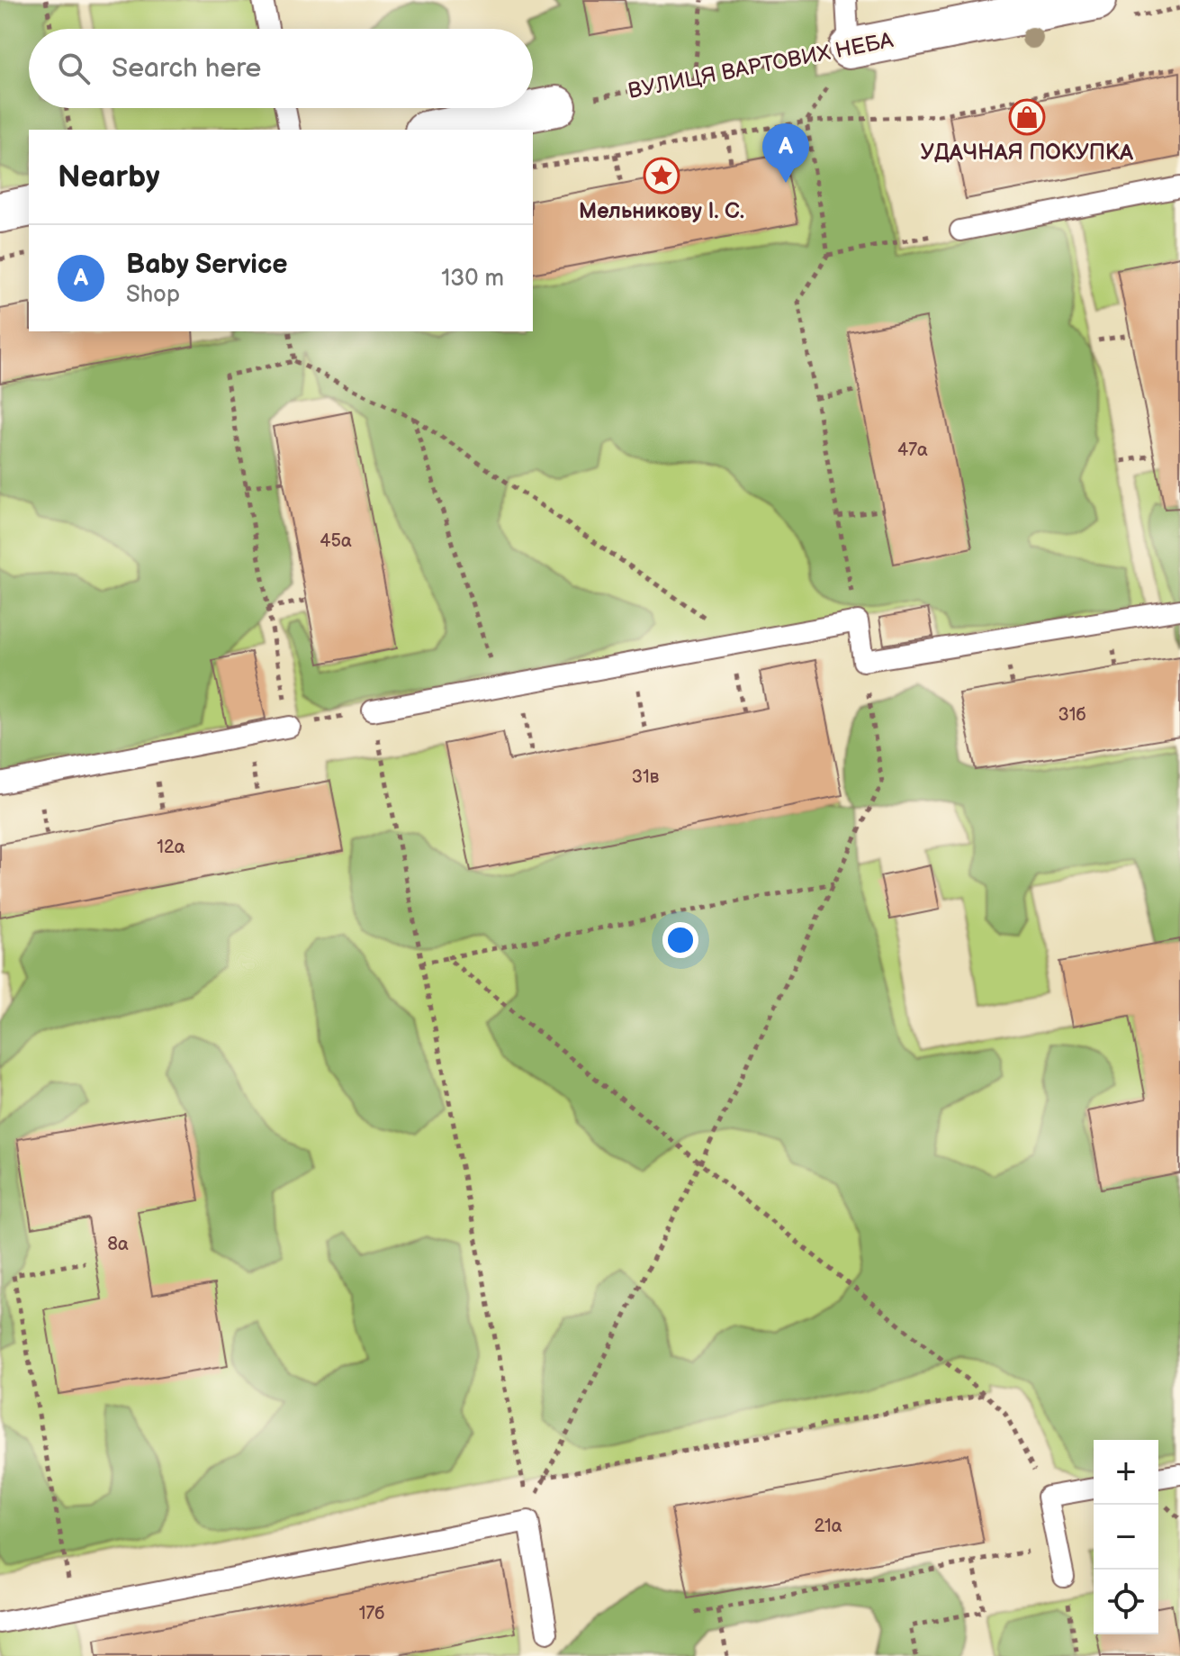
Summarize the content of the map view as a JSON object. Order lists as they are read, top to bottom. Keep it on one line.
{"streets":{"street":["ВУЛИЦЯ ВАРТОВИХ НЕБА"]},"places":{"shop":["УДАЧНАЯ ПОКУПКА"],"place":["Мельникову І. С."]},"house_numbers":["47а","45а","31б","31в","12а","8а","21а","17б"],"page":{"search":"Search here","pins":"A","heading":"Nearby","list":[{"mark":"A","name":"Baby Service","note":"Shop","value":"130 m"}],"map_buttons":["+","−"]}}
